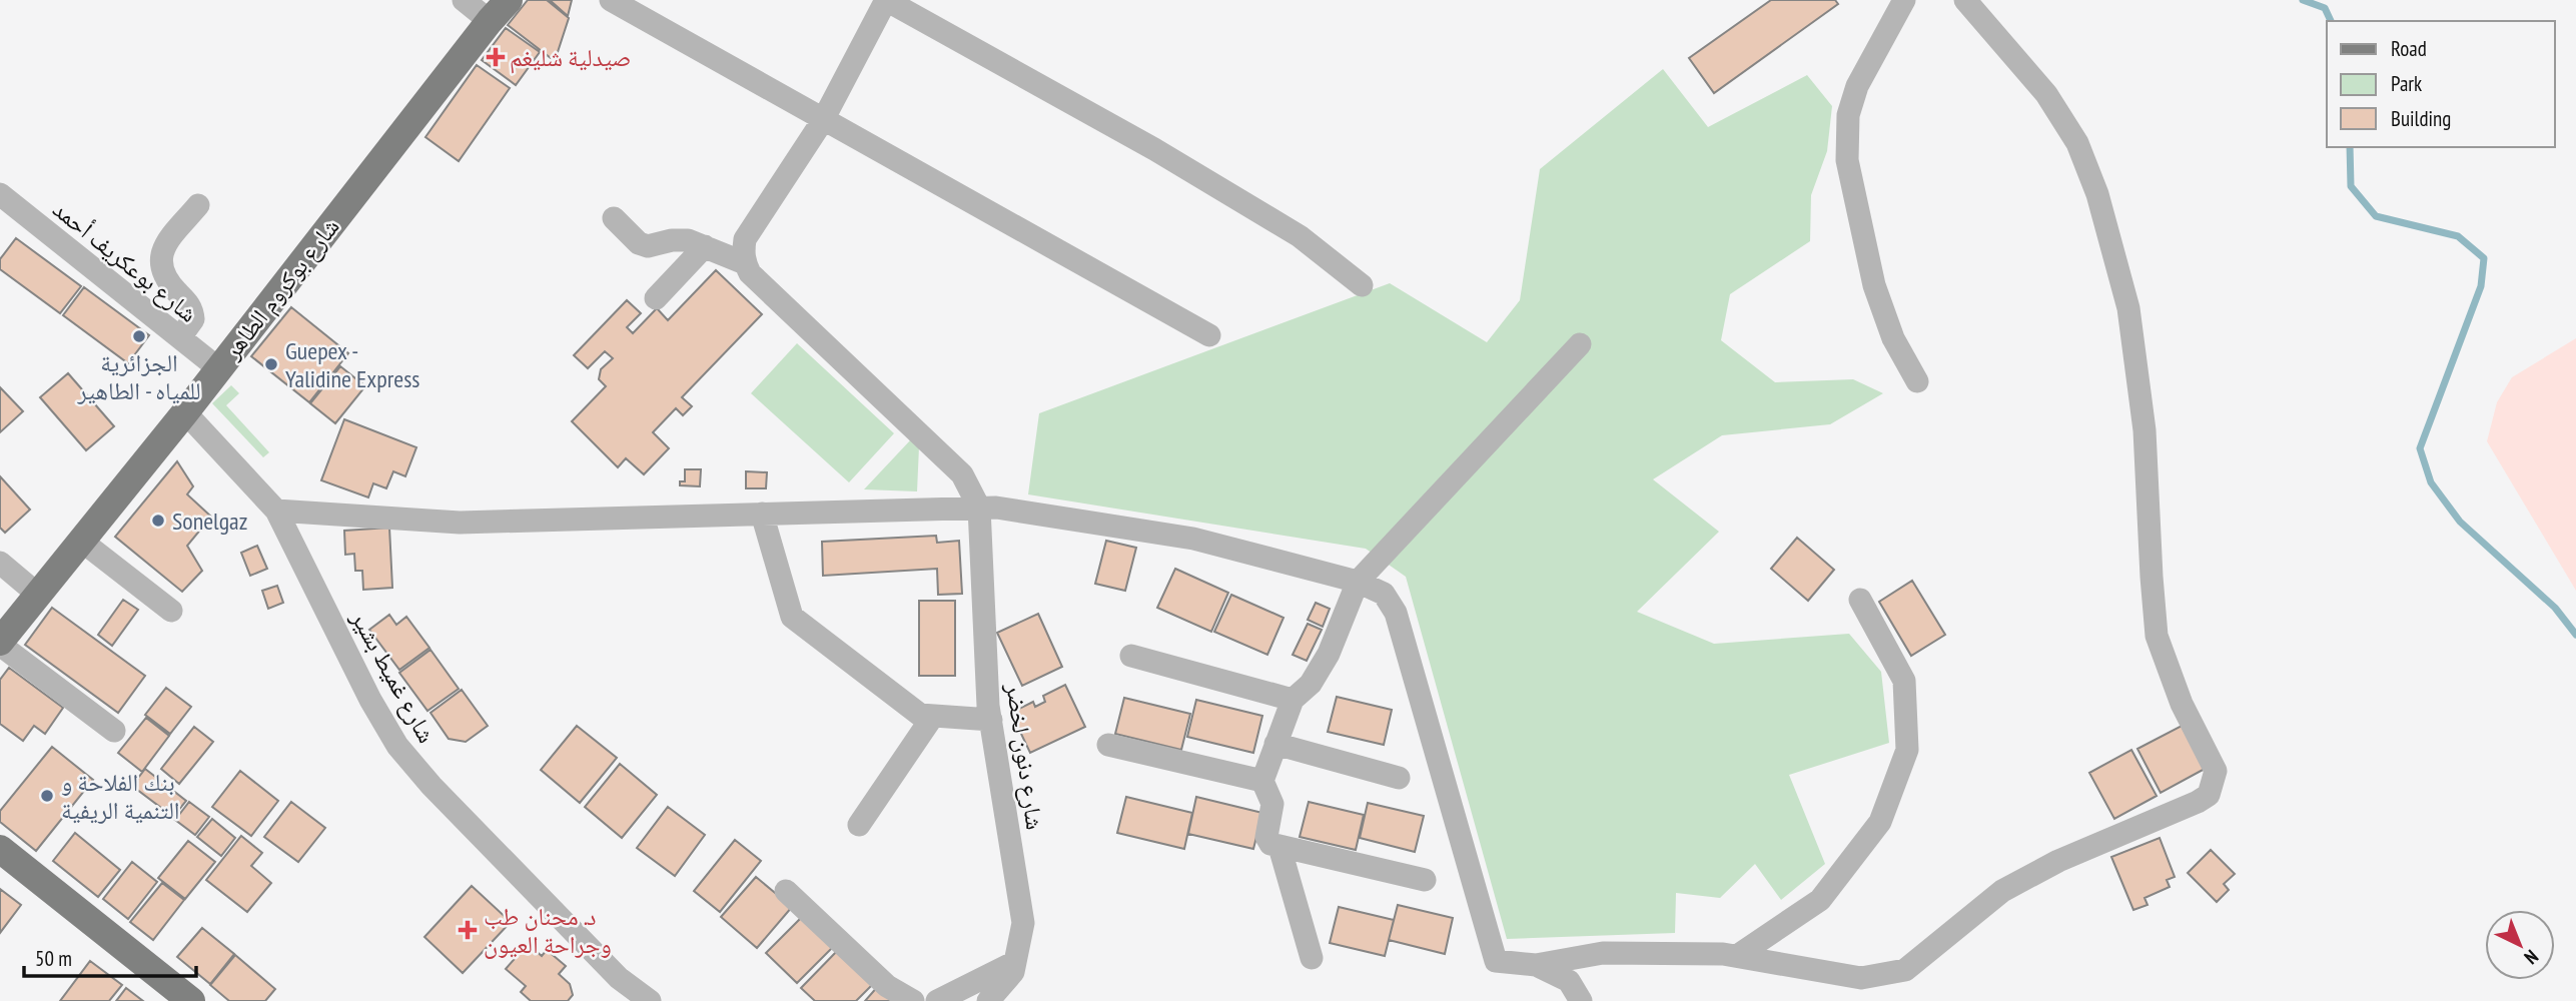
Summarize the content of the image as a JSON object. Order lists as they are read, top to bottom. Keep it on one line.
{"streets":{"main road":["شارع بوكروم الطاهر"],"street":["شارع بوعكريف أحمد","شارع غميط بشير","شارع دنون لخضر"]},"crossings":[["شارع بوعكريف أحمد","شارع بوكروم الطاهر"],["شارع بوكروم الطاهر","شارع غميط بشير"]],"places":{"health":["صيدلية شليغم","د. محنان طب وجراحة العيون"],"other":["الجزائرية للمياه - الطاهير","Guepex - Yalidine Express","Sonelgaz","بنك الفلاحة و التنمية الريفية"]},"legend":["Road","Park","Building"],"scale_bar":"50 m","north":"bottom right"}
